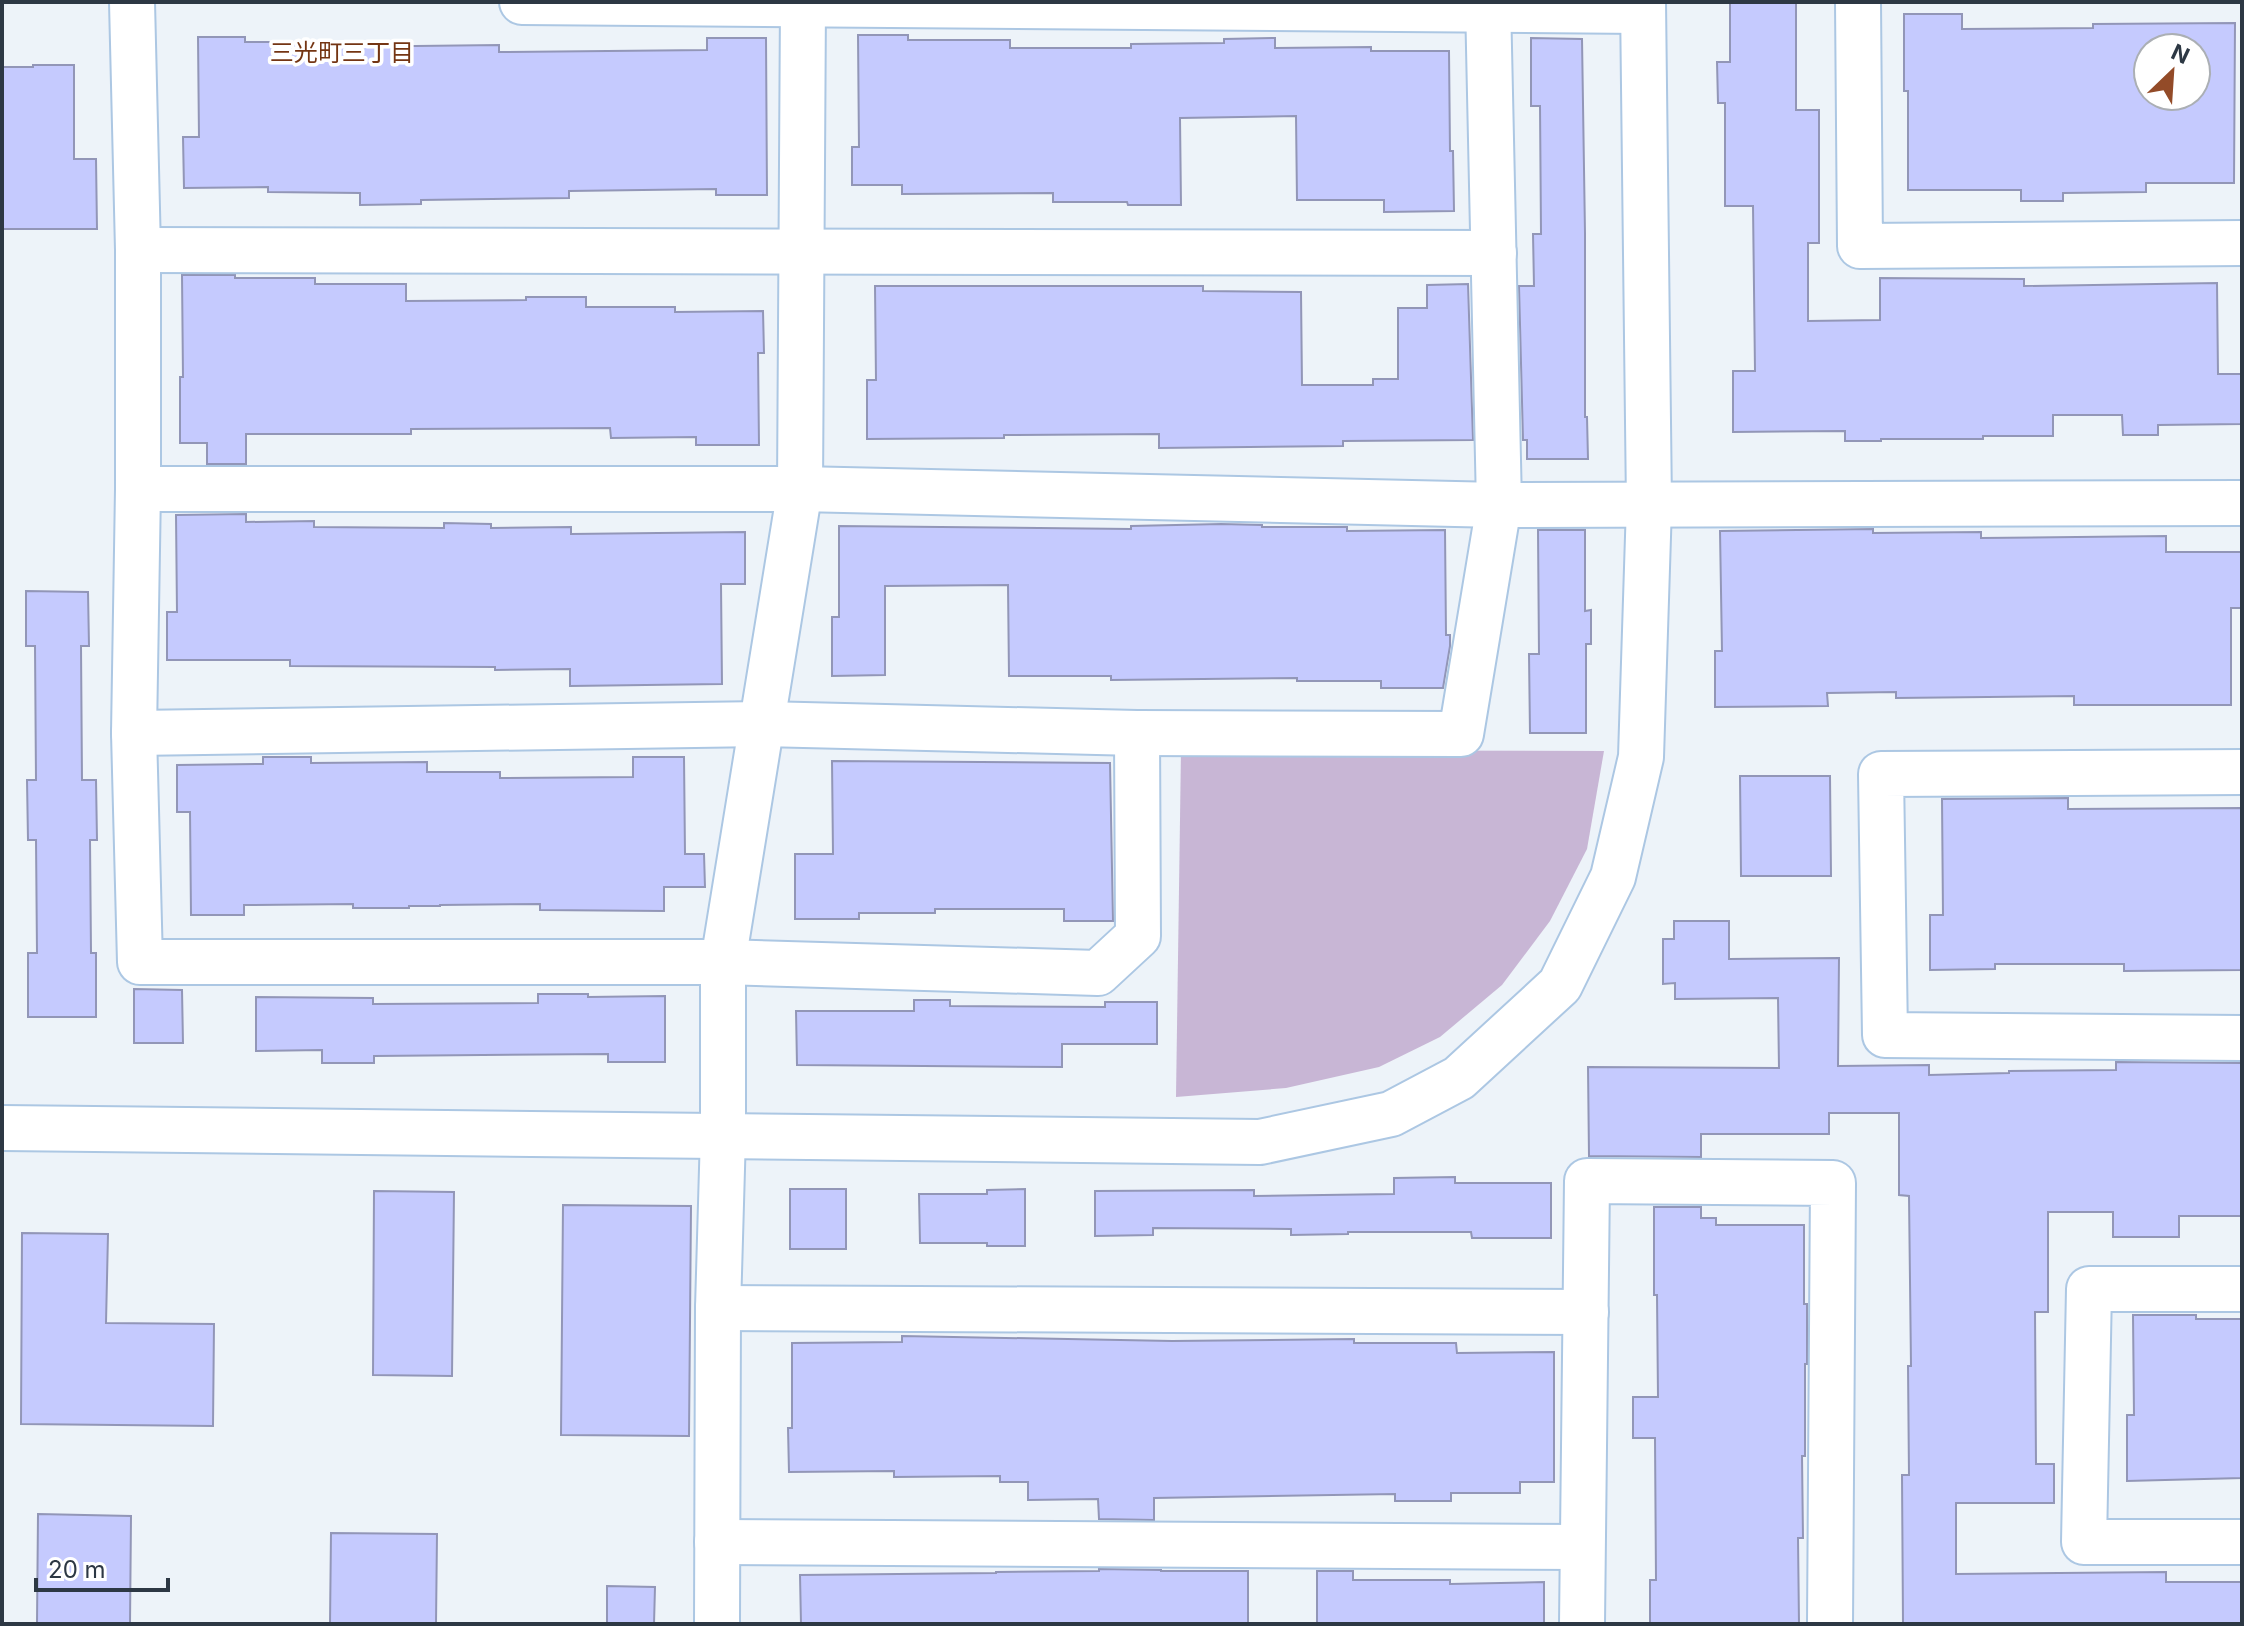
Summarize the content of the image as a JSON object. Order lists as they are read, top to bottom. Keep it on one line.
{"districts":["三光町三丁目"],"scale_bar":"20 m","north":"top right"}
